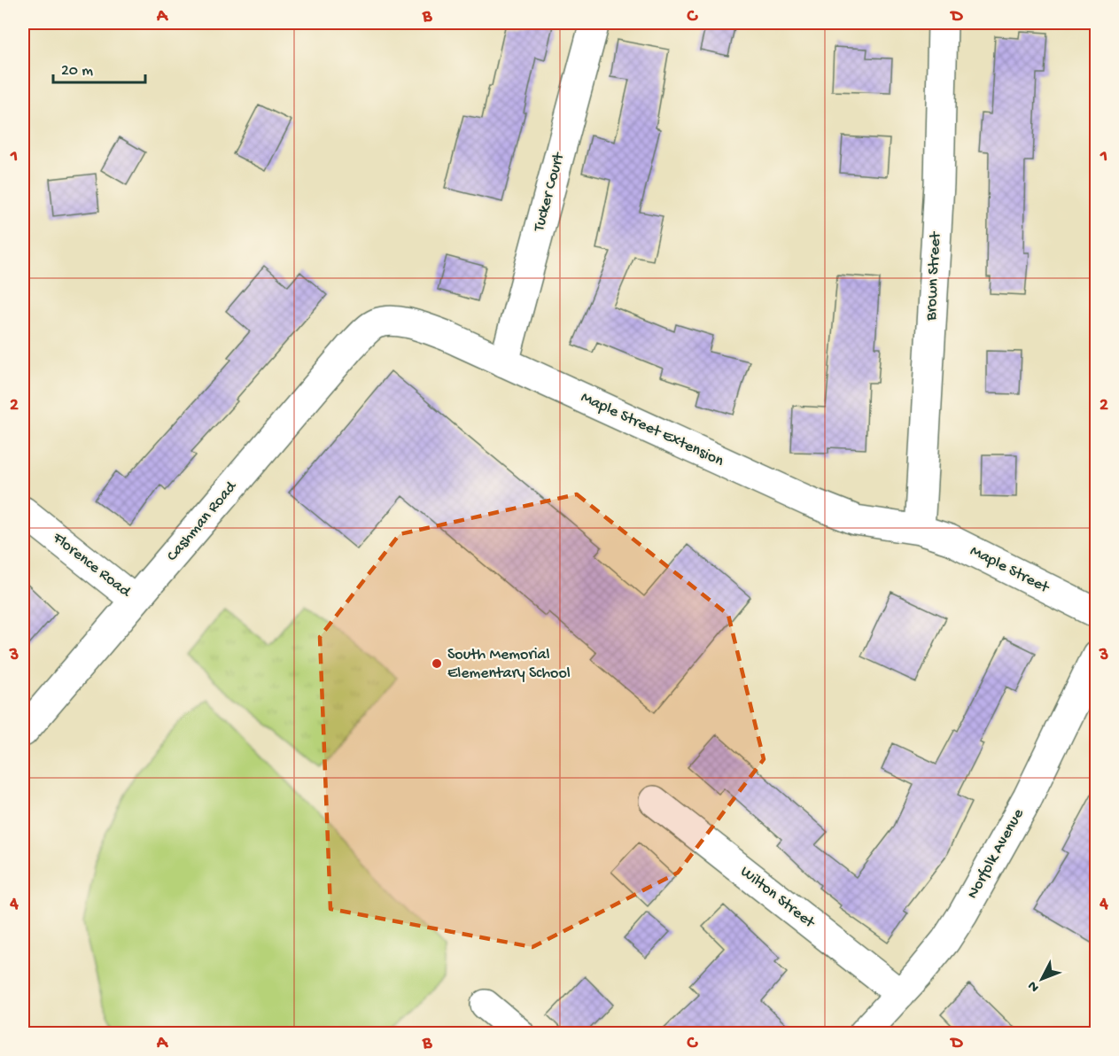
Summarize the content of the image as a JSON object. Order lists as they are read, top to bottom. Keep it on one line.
{"streets":{"street":["Tucker Court","Brown Street","Maple Street Extension","Cashman Road","Florence Road","Maple Street","Norfolk Avenue","Wilton Street"]},"crossings":[["Tucker Court","Maple Street Extension"],["Brown Street","Maple Street Extension"],["Brown Street","Maple Street"],["Maple Street Extension","Cashman Road"],["Maple Street Extension","Maple Street"],["Cashman Road","Florence Road"],["Norfolk Avenue","Wilton Street"]],"places":["South Memorial Elementary School"],"scale_bar":"20 m","north":"bottom left","grid":{"columns":["A","B","C","D"],"rows":["1","2","3","4"]}}
